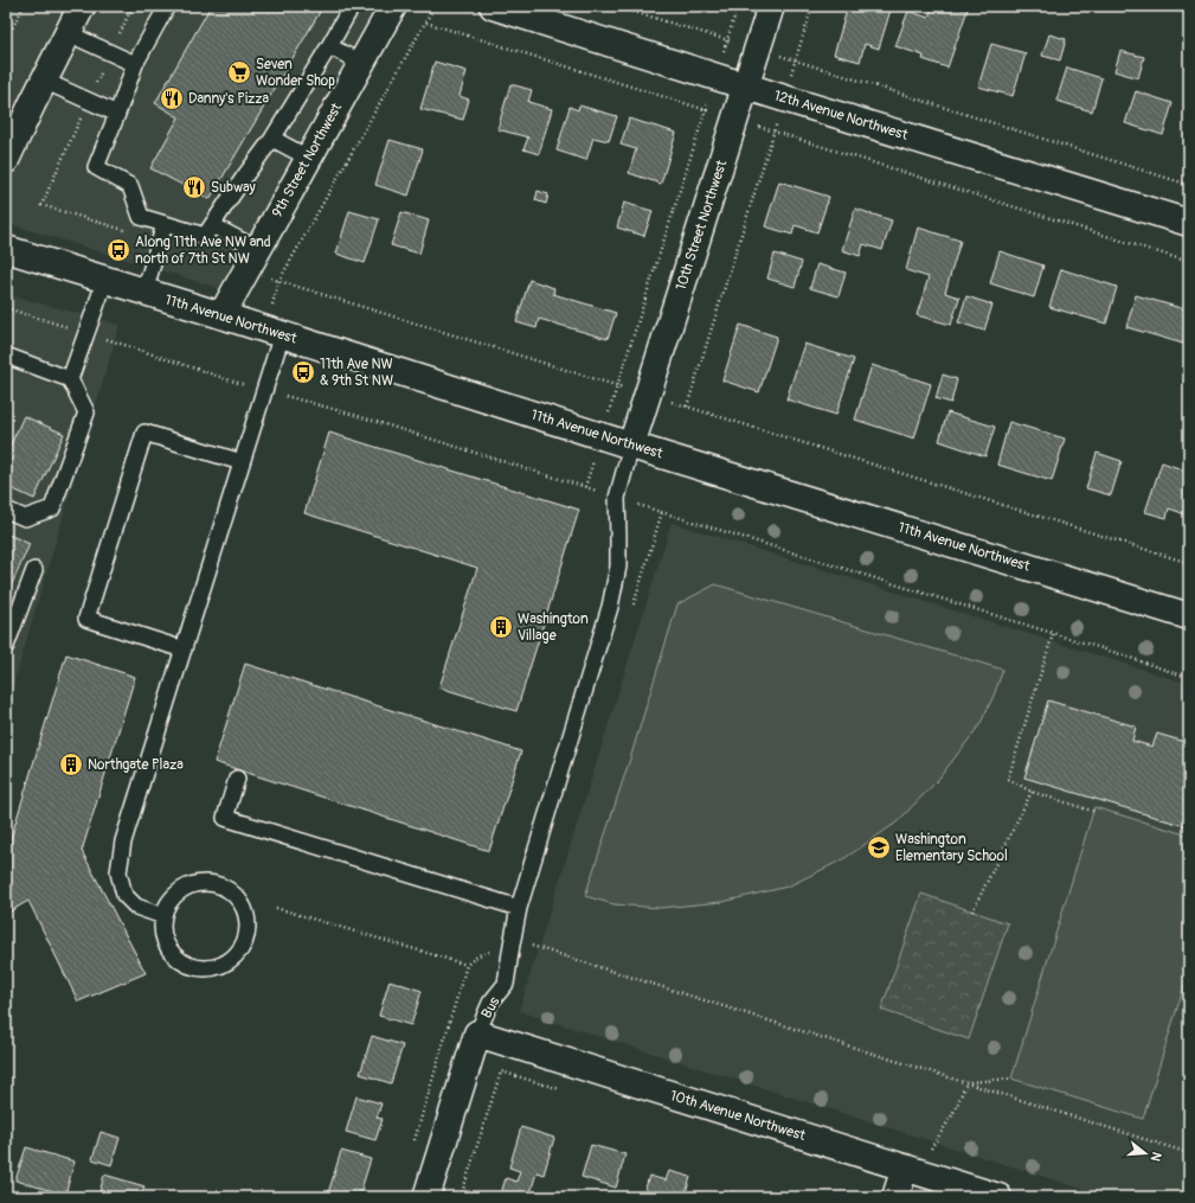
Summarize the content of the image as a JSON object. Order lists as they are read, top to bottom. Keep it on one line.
{"streets":{"street":["12th Avenue Northwest","9th Street Northwest","10th Street Northwest","11th Avenue Northwest","10th Avenue Northwest"],"lane":["Bus"]},"crossings":[["12th Avenue Northwest","10th Street Northwest"],["9th Street Northwest","11th Avenue Northwest"],["10th Street Northwest","11th Avenue Northwest"],["Bus","10th Avenue Northwest"]],"places":{"supermarket":["Seven Wonder Shop"],"restaurant":["Danny's Pizza","Subway"],"bus stop":["Along 11th Ave NW and north of 7th St NW","11th Ave NW & 9th St NW"],"building":["Washington Village","Northgate Plaza"],"school or university":["Washington Elementary School"]},"north":"right"}
